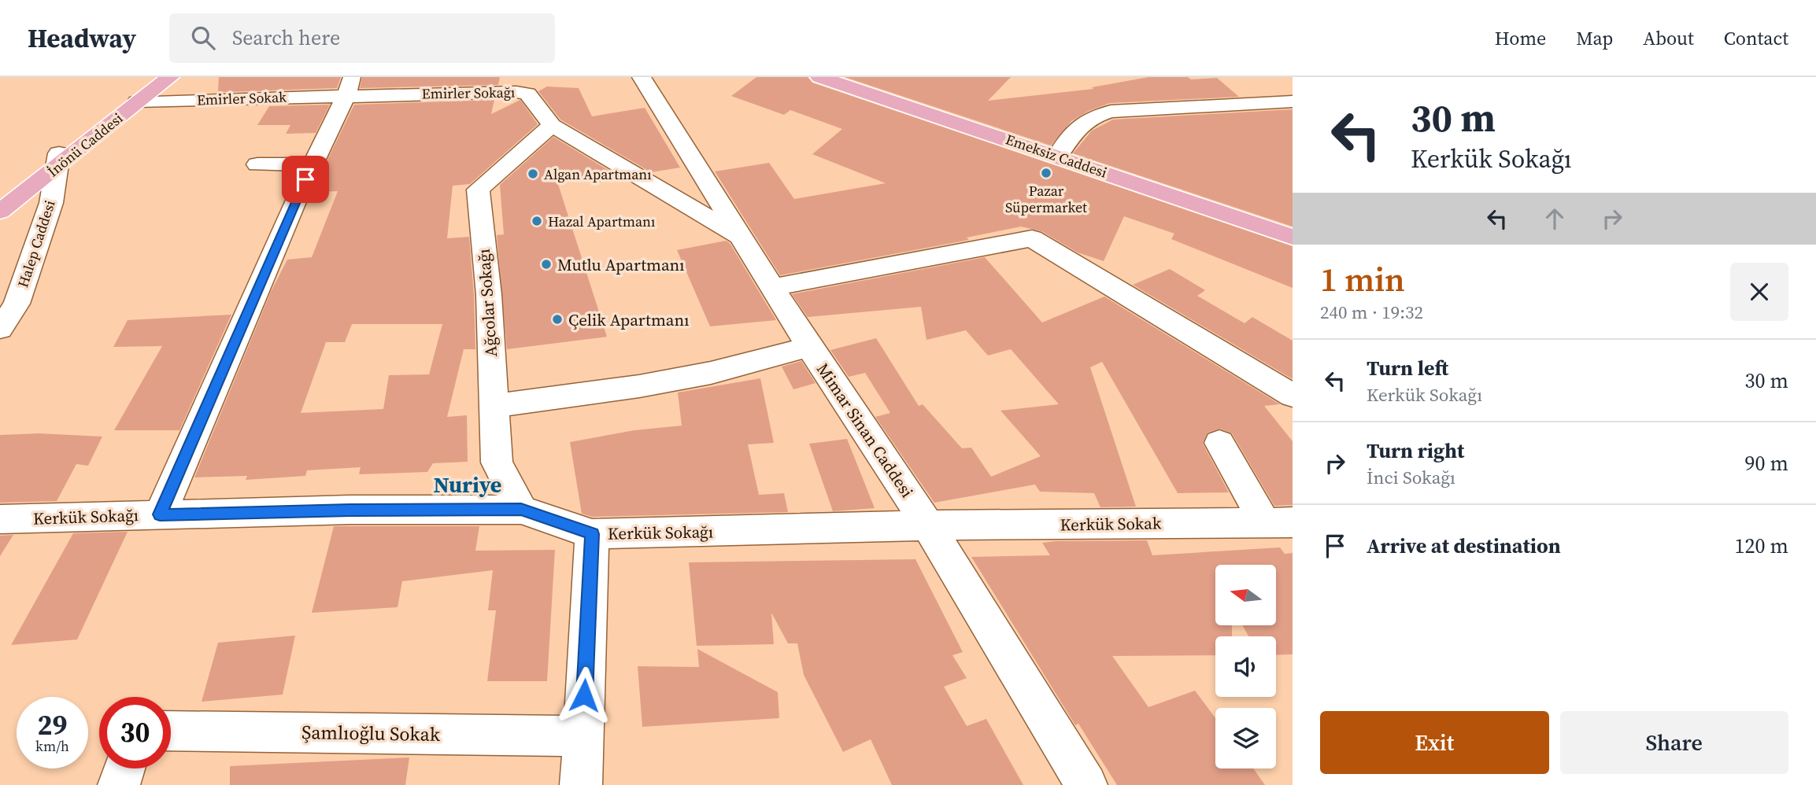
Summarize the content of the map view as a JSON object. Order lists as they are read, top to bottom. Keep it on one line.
{"streets":{"main road":["İnönü Caddesi","Emeksiz Caddesi"],"street":["Emirler Sokağı","Emirler Sokak","Halep Caddesi","Ağcolar Sokağı","Mimar Sinan Caddesi","Kerkük Sokağı","Kerkük Sokak","Şamlıoğlu Sokak"]},"crossings":[["Emirler Sokağı","Emirler Sokak"],["Emirler Sokağı","Ağcolar Sokağı"],["Emirler Sokağı","Mimar Sinan Caddesi"],["Emirler Sokak","İnönü Caddesi"],["İnönü Caddesi","Halep Caddesi"],["Ağcolar Sokağı","Kerkük Sokağı"],["Mimar Sinan Caddesi","Kerkük Sokağı"],["Mimar Sinan Caddesi","Kerkük Sokak"],["Kerkük Sokağı","Kerkük Sokak"]],"districts":["Nuriye"],"places":["Pazar Süpermarket","Algan Apartmanı","Hazal Apartmanı","Mutlu Apartmanı","Çelik Apartmanı"],"north":"left","page":{"header":"Headway","search":"Search here","nav":["Home","Map","About","Contact"],"turn":["30 m","Kerkük Sokağı"],"heading":["1 min","240 m · 19:32"],"list":[{"name":"Turn left","note":"Kerkük Sokağı","value":"30 m"},{"name":"Turn right","note":"İnci Sokağı","value":"90 m"},{"name":"Arrive at destination","value":"120 m"}],"speed":"29 km/h","limit":"30","buttons":["Exit","Share"]}}
